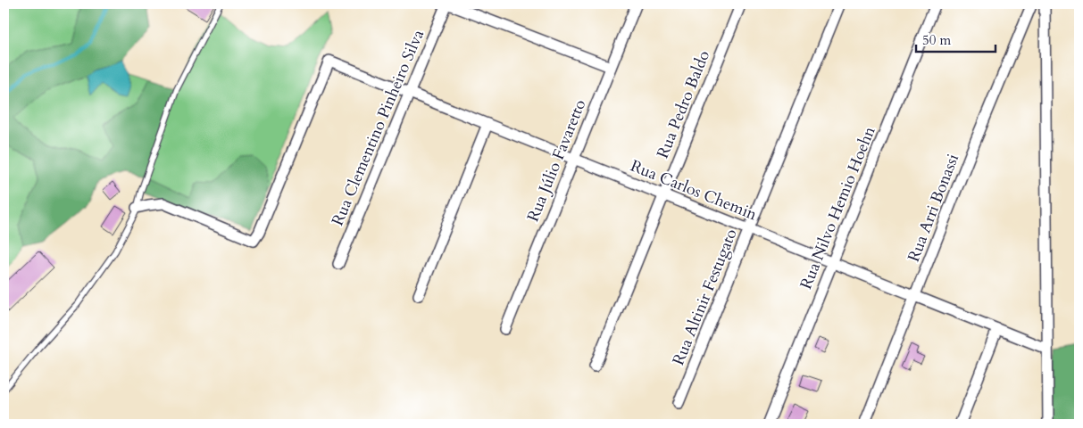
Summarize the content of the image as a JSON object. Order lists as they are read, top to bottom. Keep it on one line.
{"streets":{"street":["Rua Pedro Baldo","Rua Clementino Pinheiro Silva","Rua Júlio Favaretto","Rua Carlos Chemin","Rua Nilvo Hemio Hoehn","Rua Arri Bonassi","Rua Altinir Festugato"]},"crossings":[["Rua Pedro Baldo","Rua Carlos Chemin"],["Rua Clementino Pinheiro Silva","Rua Carlos Chemin"],["Rua Júlio Favaretto","Rua Carlos Chemin"],["Rua Carlos Chemin","Rua Nilvo Hemio Hoehn"],["Rua Carlos Chemin","Rua Arri Bonassi"],["Rua Carlos Chemin","Rua Altinir Festugato"]],"scale_bar":"50 m"}
